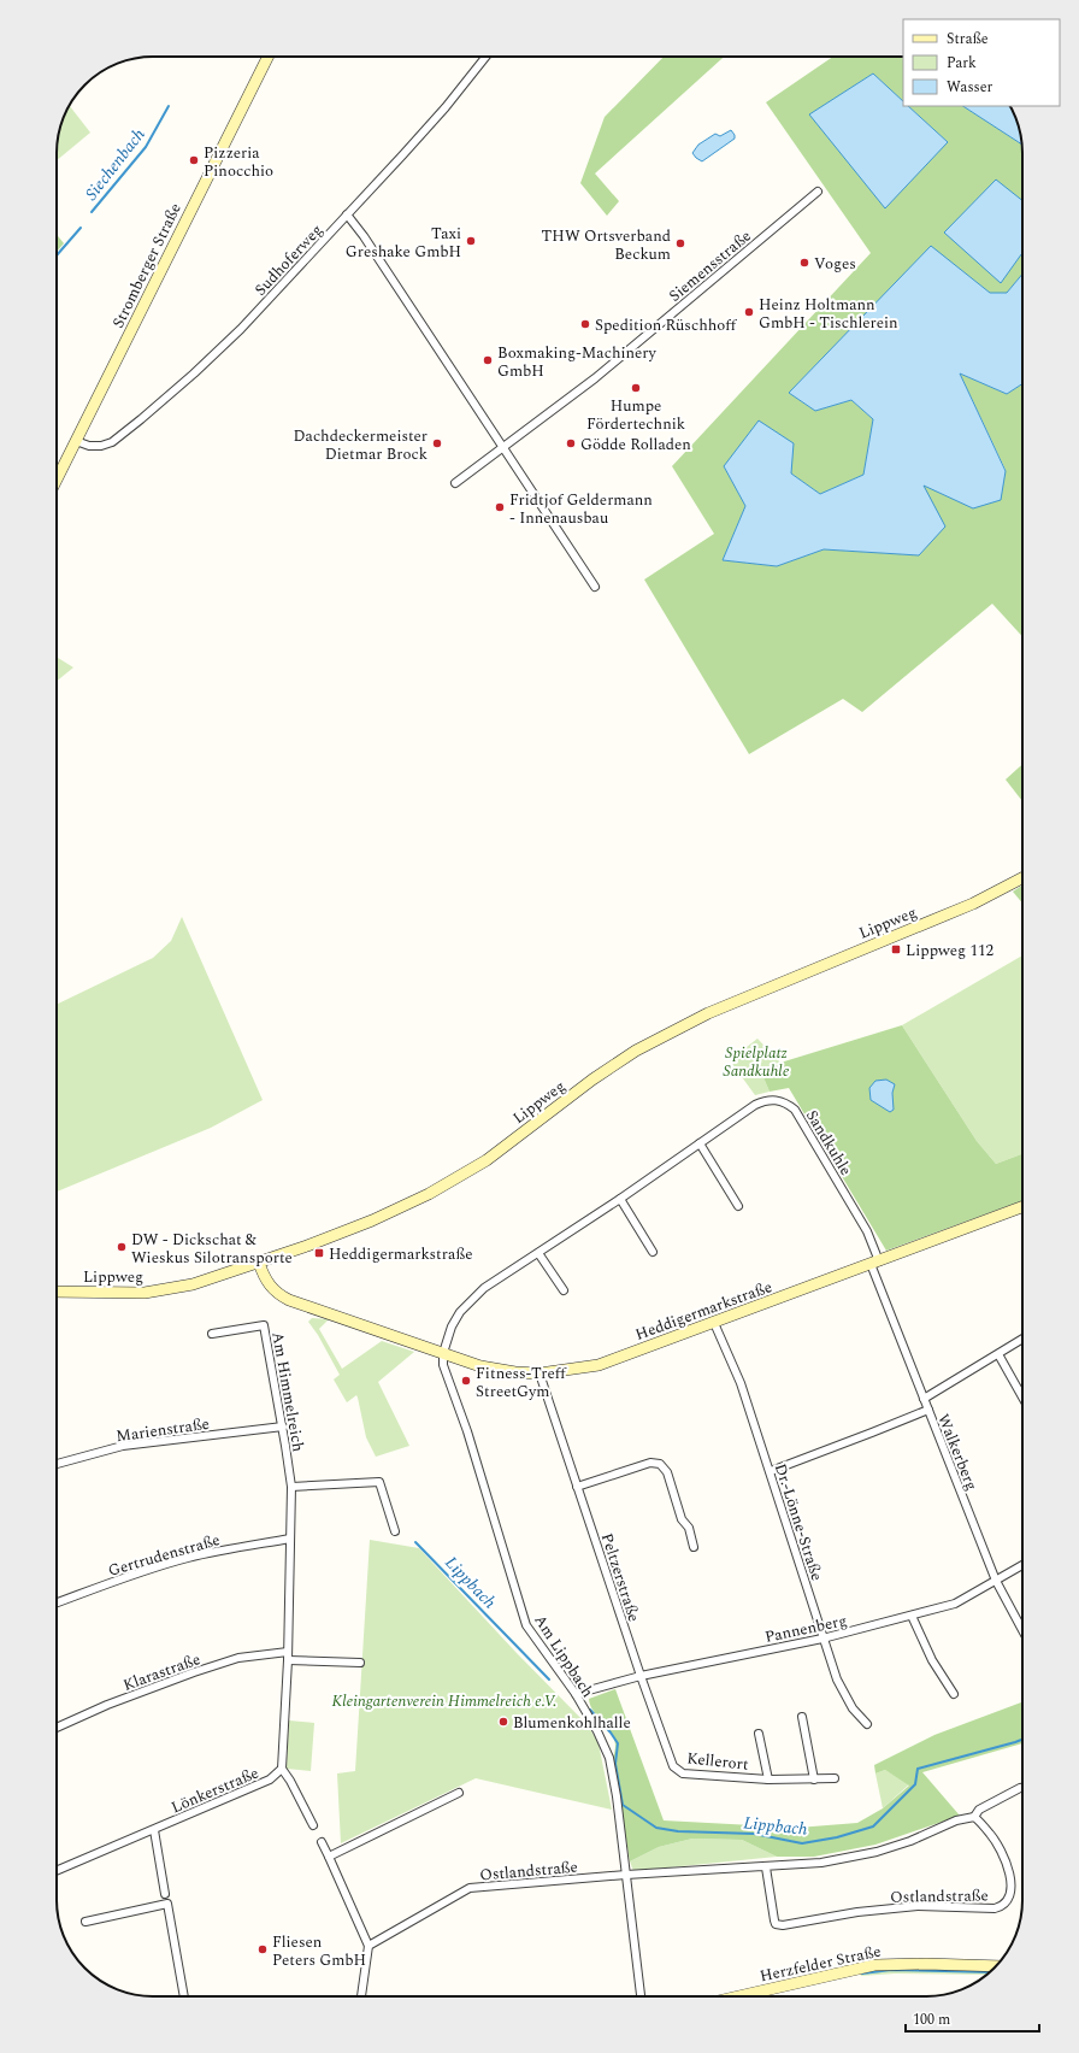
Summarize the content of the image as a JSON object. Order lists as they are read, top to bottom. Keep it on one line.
{"streets":{"street":["Sudhoferweg","Stromberger Straße","Siemensstraße","Lippweg","Sandkuhle","Heddigermarkstraße","Am Himmelreich","Marienstraße","Walkerberg","Dr.-Lönne-Straße","Gertrudenstraße","Peltzerstraße","Pannenberg","Am Lippbach","Klarastraße","Kellerort","Lönkerstraße","Ostlandstraße","Herzfelder Straße"]},"crossings":[["Sudhoferweg","Stromberger Straße"],["Lippweg","Heddigermarkstraße"],["Sandkuhle","Heddigermarkstraße"],["Sandkuhle","Walkerberg"],["Sandkuhle","Am Lippbach"],["Heddigermarkstraße","Walkerberg"],["Heddigermarkstraße","Dr.-Lönne-Straße"],["Heddigermarkstraße","Peltzerstraße"],["Heddigermarkstraße","Am Lippbach"],["Am Himmelreich","Marienstraße"],["Am Himmelreich","Gertrudenstraße"],["Am Himmelreich","Klarastraße"],["Am Himmelreich","Lönkerstraße"],["Walkerberg","Pannenberg"],["Dr.-Lönne-Straße","Pannenberg"],["Peltzerstraße","Pannenberg"],["Peltzerstraße","Kellerort"],["Pannenberg","Am Lippbach"],["Pannenberg","Kellerort"],["Am Lippbach","Ostlandstraße"]],"water":["Siechenbach","Lippbach"],"parks":["Spielplatz Sandkuhle","Kleingartenverein Himmelreich e.V."],"places":{"other":["Pizzeria Pinocchio","Taxi Greshake GmbH","THW Ortsverband Beckum","Voges","Heinz Holtmann GmbH - Tischlerein","Spedition Rüschhoff","Boxmaking-Machinery GmbH","Humpe Fördertechnik","Dachdeckermeister Dietmar Brock","Gödde Rolladen","Fridtjof Geldermann - Innenausbau","DW - Dickschat & Wieskus Silotransporte","Fitness-Treff StreetGym","Blumenkohlhalle","Fliesen Peters GmbH"],"transit":["Lippweg 112","Heddigermarkstraße"]},"legend":["Straße","Park","Wasser"],"scale_bar":"100 m"}
